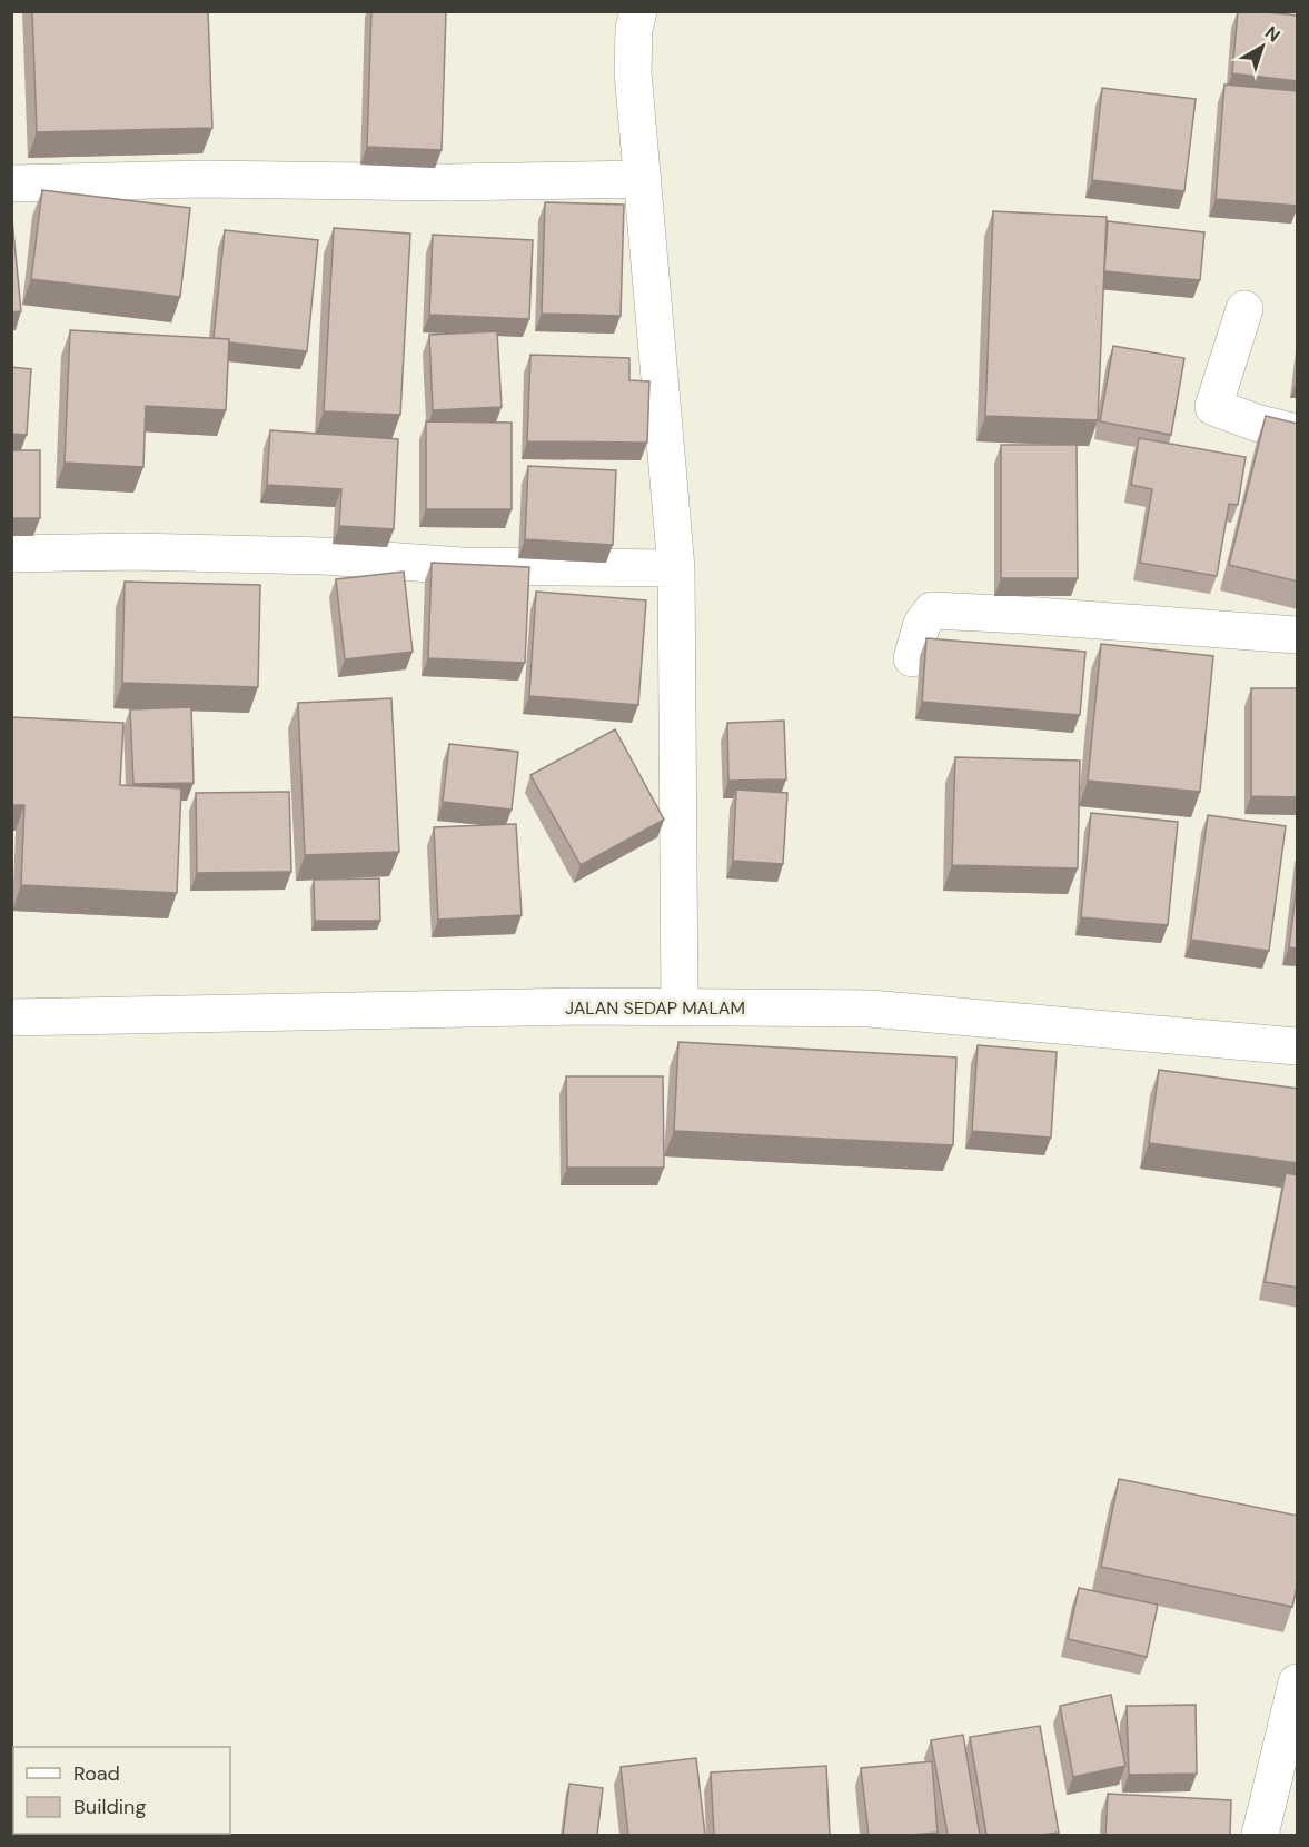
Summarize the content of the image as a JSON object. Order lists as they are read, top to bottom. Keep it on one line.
{"streets":{"street":["JALAN SEDAP MALAM"]},"legend":["Road","Building"],"north":"top right"}
